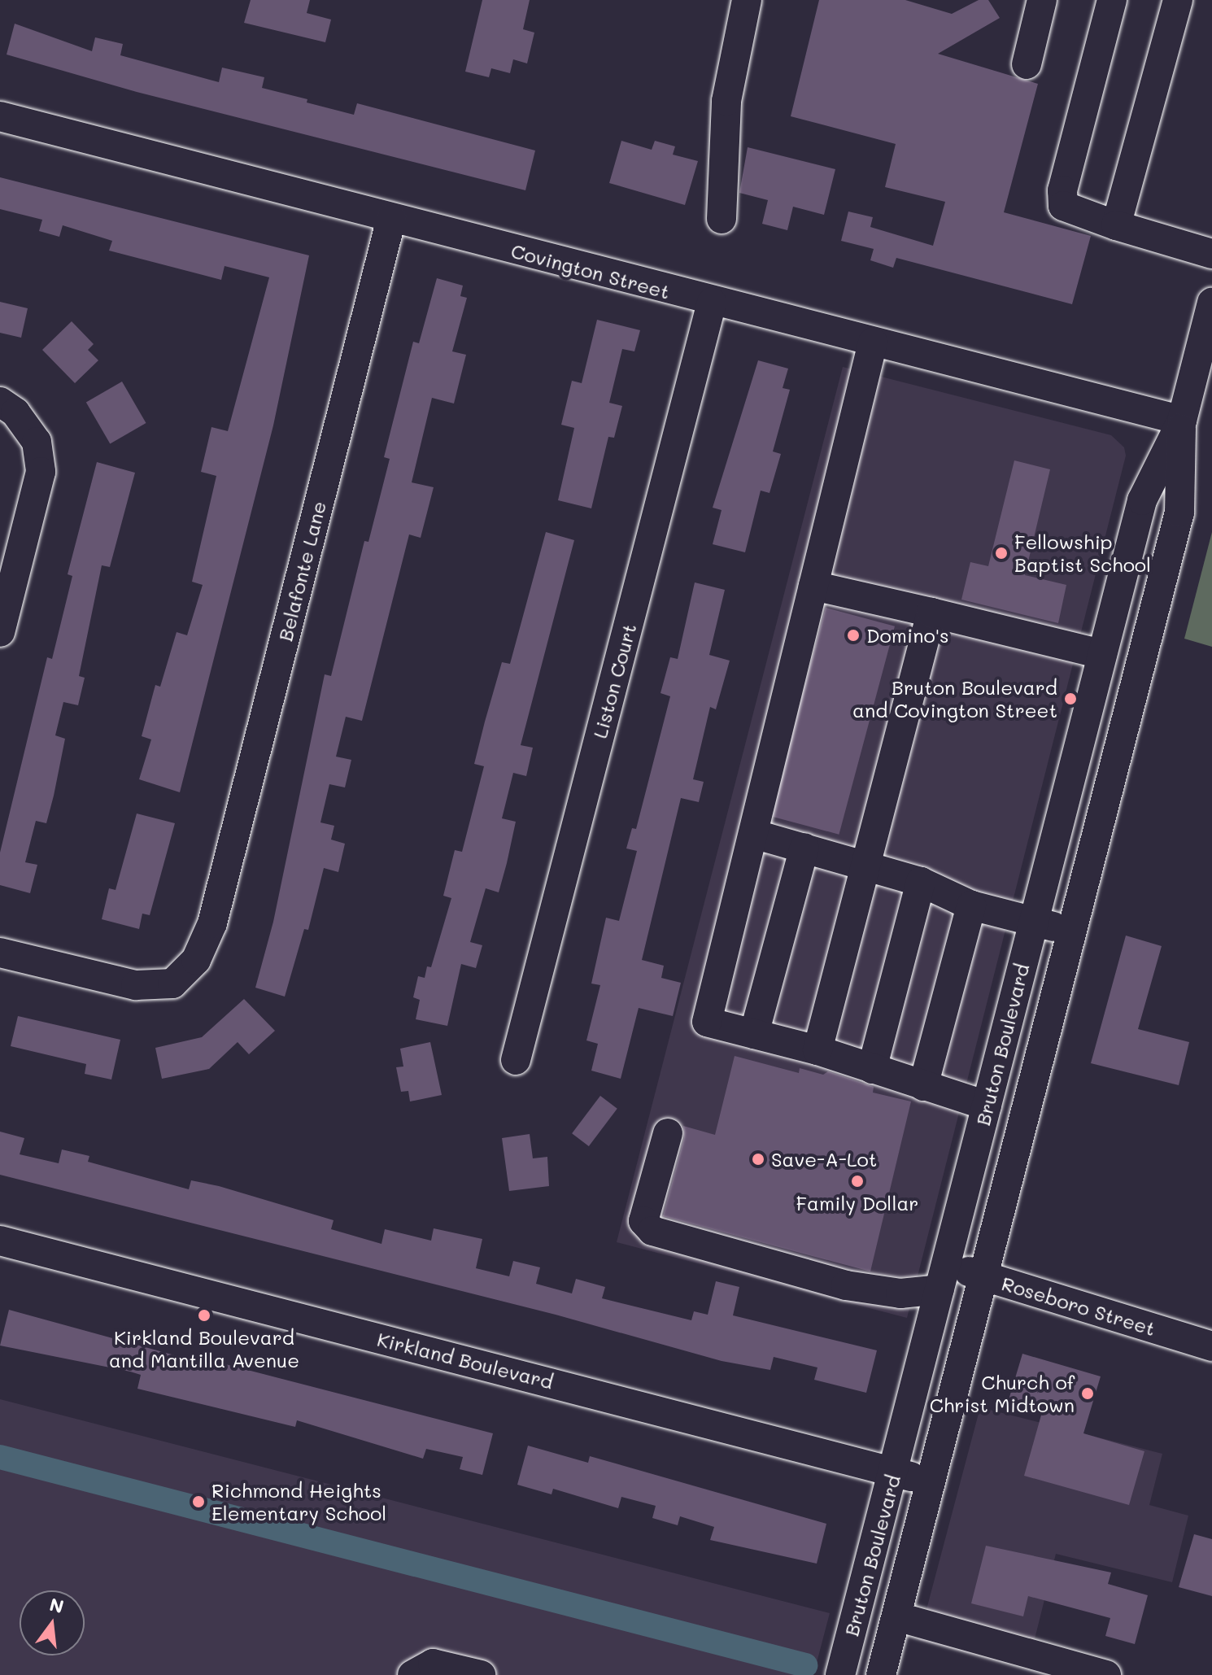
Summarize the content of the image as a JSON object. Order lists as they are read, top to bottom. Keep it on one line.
{"streets":{"street":["Covington Street","Belafonte Lane","Liston Court","Bruton Boulevard","Roseboro Street","Kirkland Boulevard"]},"crossings":[["Covington Street","Belafonte Lane"],["Covington Street","Liston Court"],["Covington Street","Bruton Boulevard"],["Bruton Boulevard","Roseboro Street"],["Bruton Boulevard","Kirkland Boulevard"]],"places":["Fellowship Baptist School","Domino's","Bruton Boulevard and Covington Street","Save-A-Lot","Family Dollar","Kirkland Boulevard and Mantilla Avenue","Church of Christ Midtown","Richmond Heights Elementary School"],"north":"top"}
